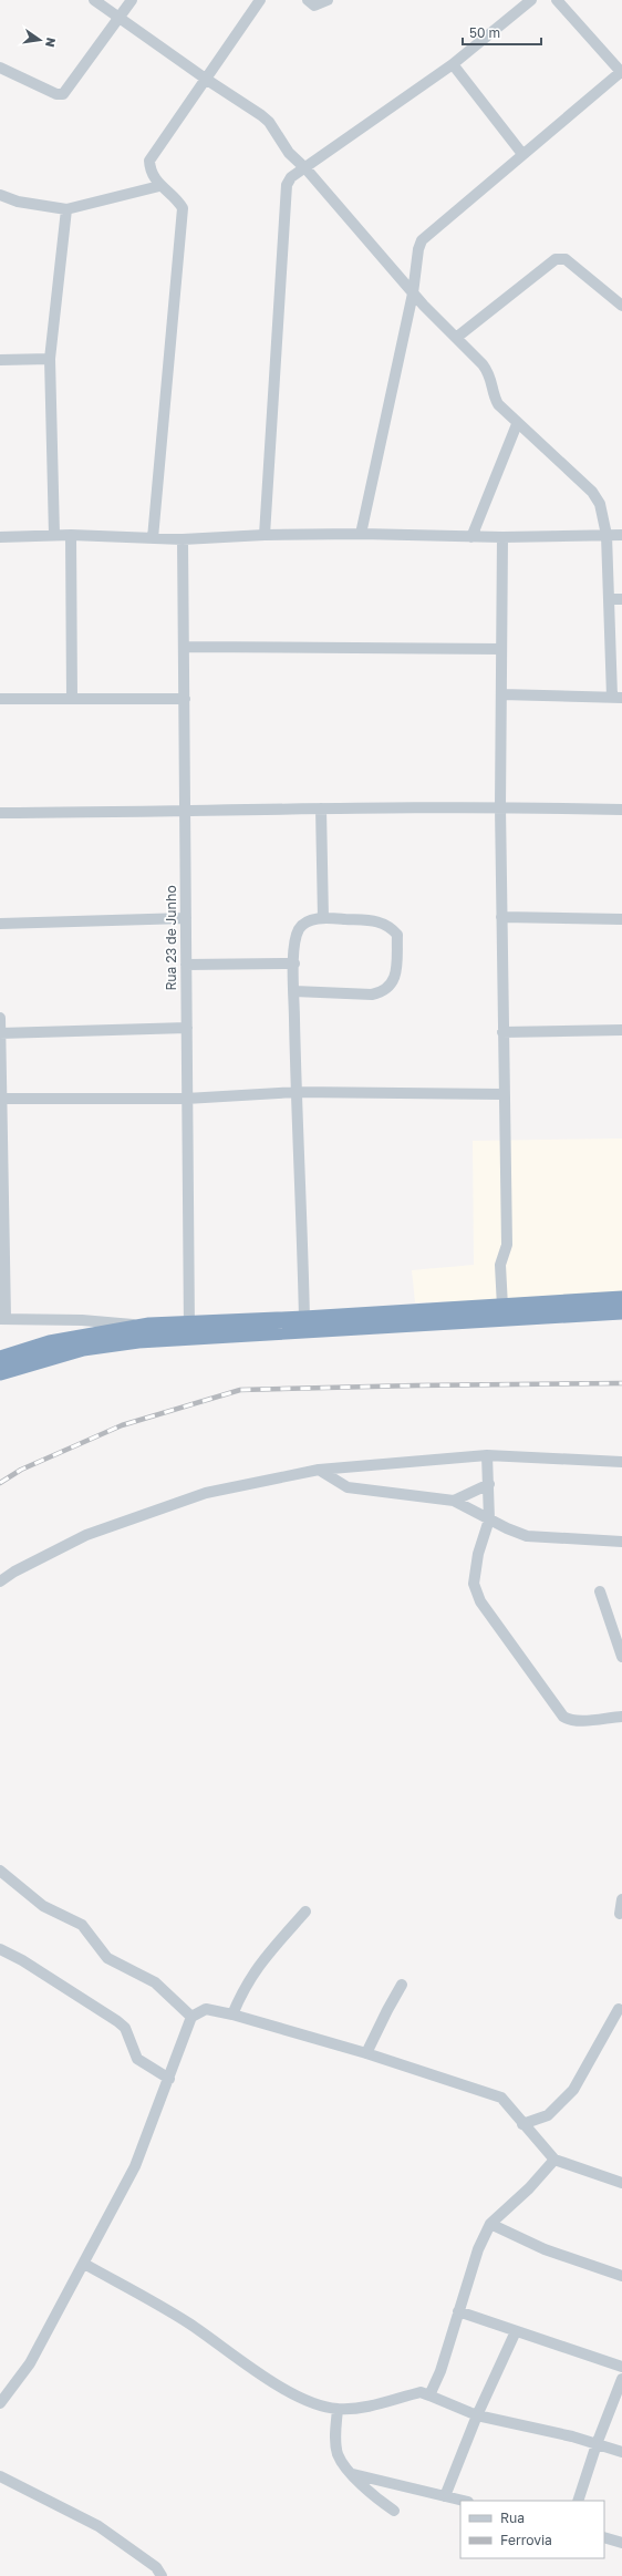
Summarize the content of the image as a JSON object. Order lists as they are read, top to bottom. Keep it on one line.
{"streets":{"street":["Rua 23 de Junho"]},"legend":["Rua","Ferrovia"],"scale_bar":"50 m","north":"right"}
